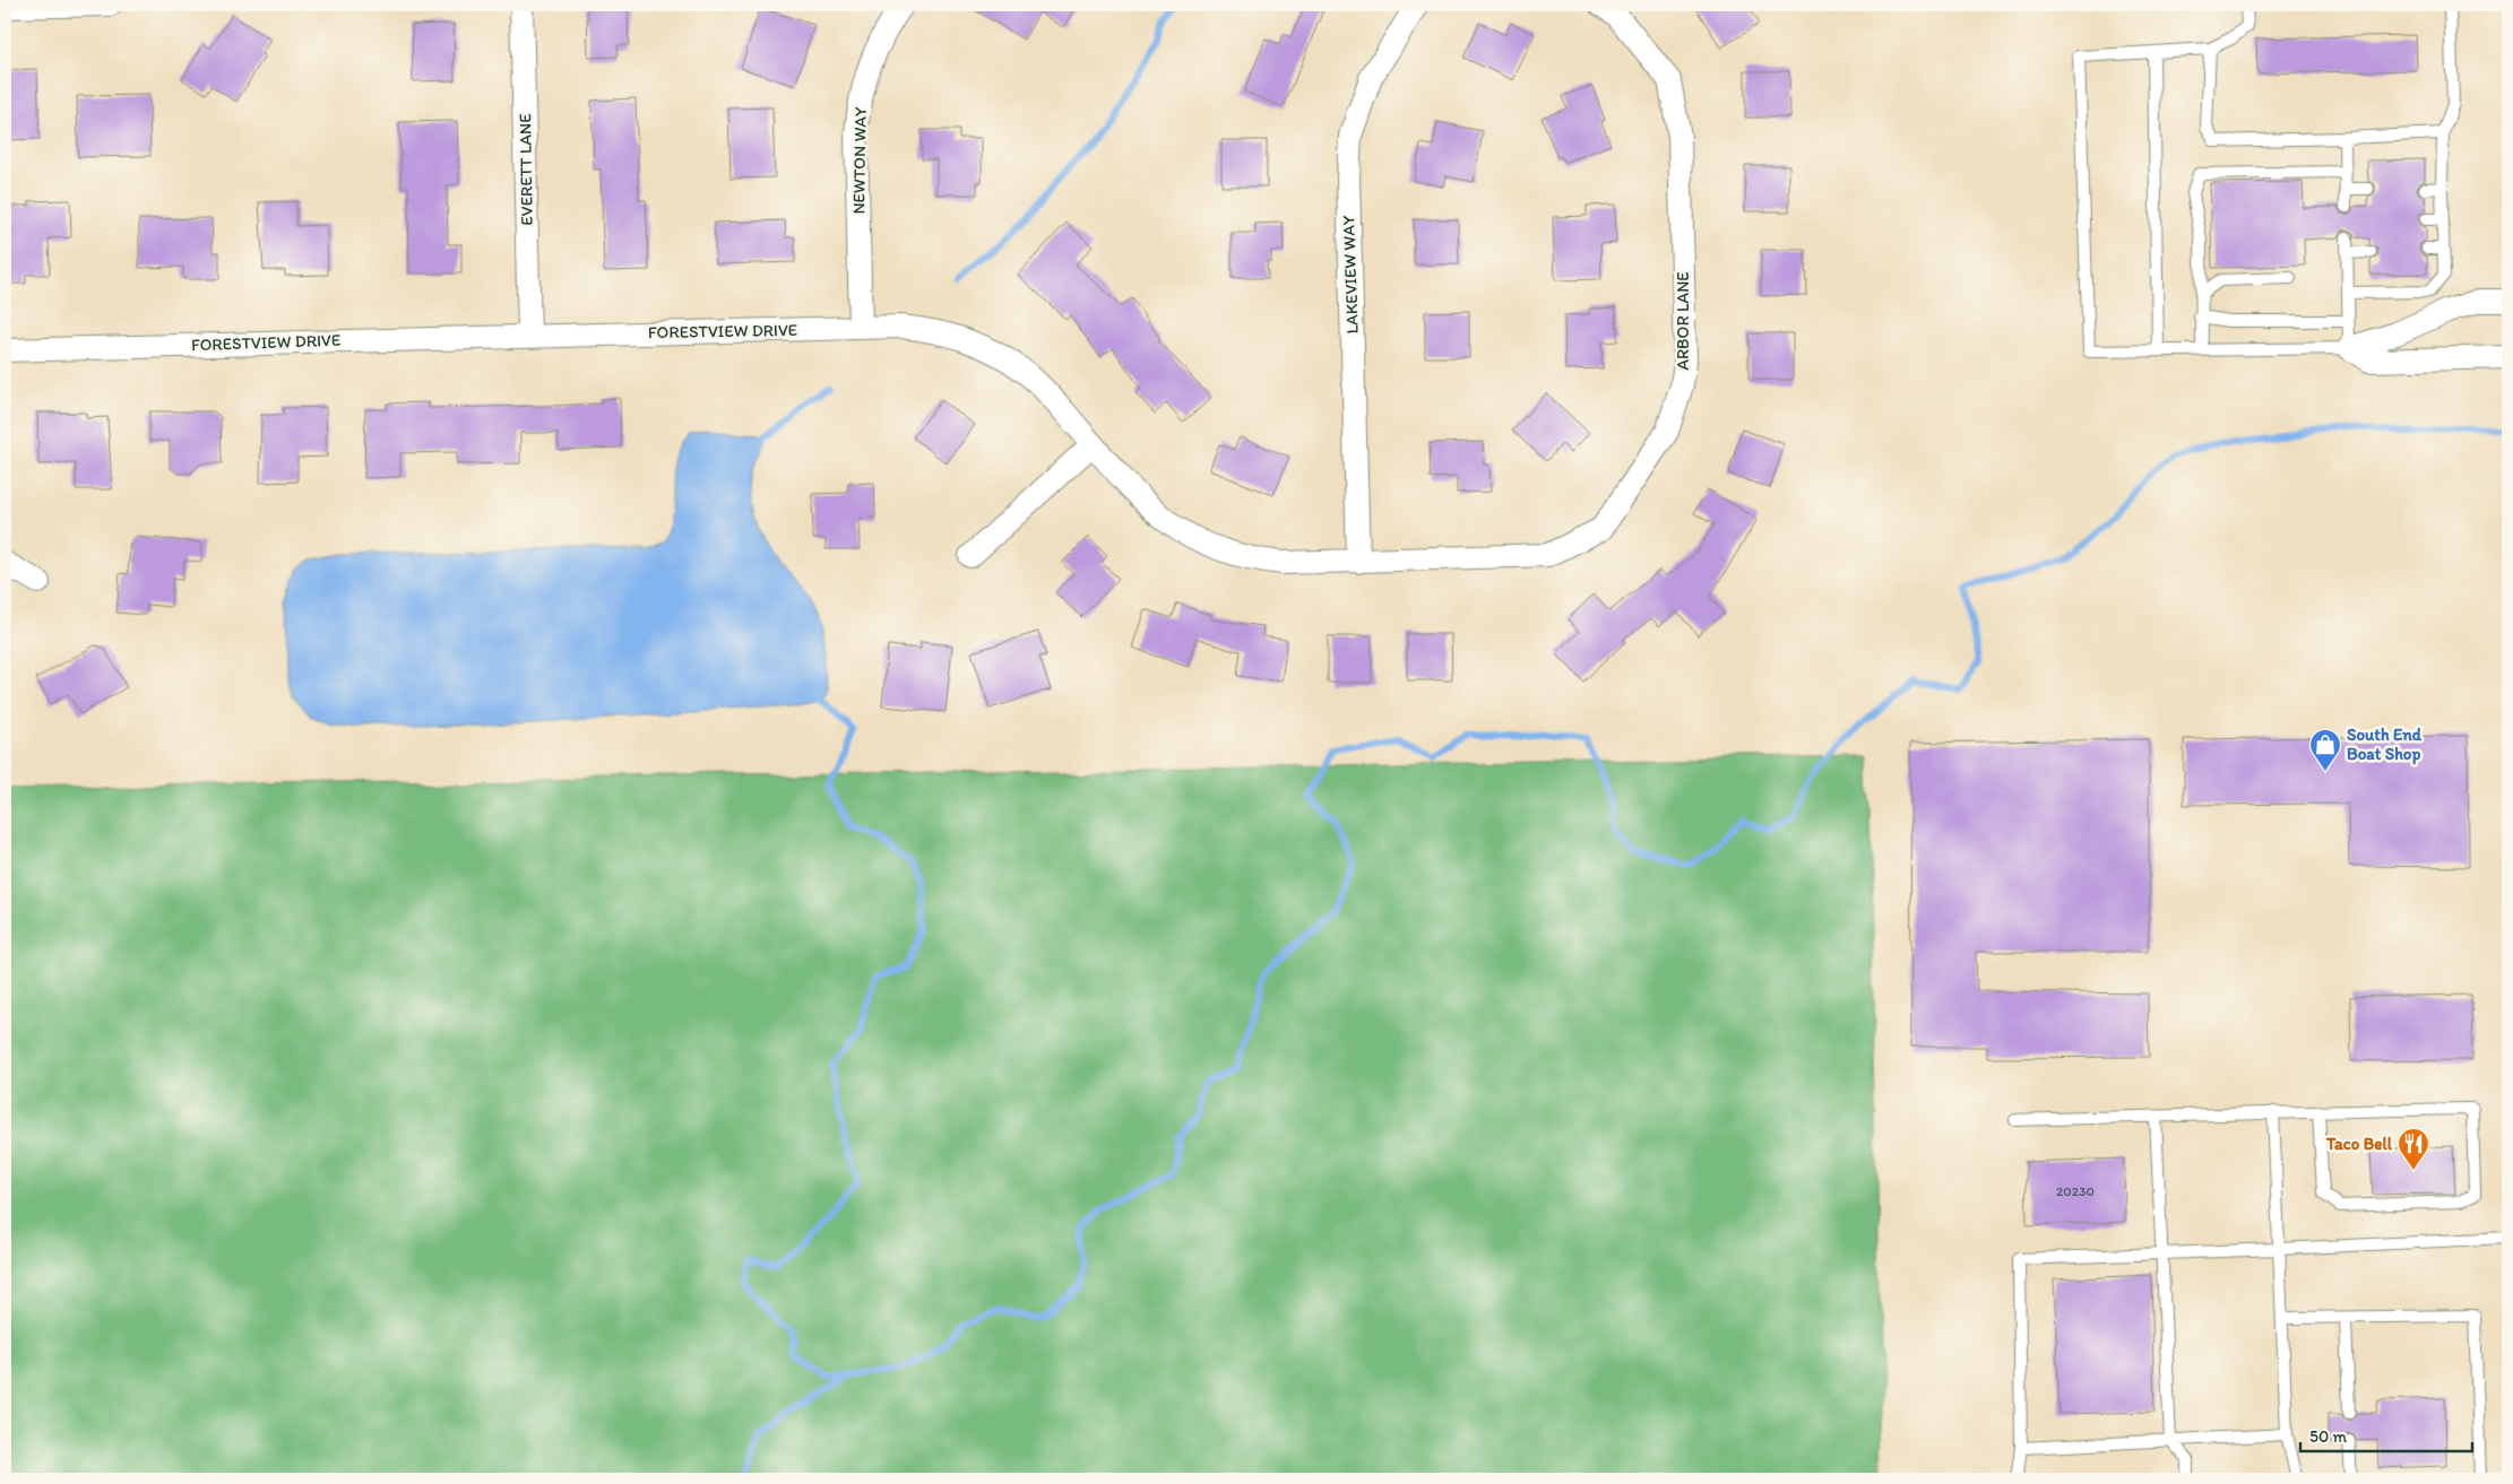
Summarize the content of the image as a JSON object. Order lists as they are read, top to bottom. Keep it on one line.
{"streets":{"street":["NEWTON WAY","EVERETT LANE","LAKEVIEW WAY","ARBOR LANE","FORESTVIEW DRIVE"]},"crossings":[["NEWTON WAY","FORESTVIEW DRIVE"],["EVERETT LANE","FORESTVIEW DRIVE"],["LAKEVIEW WAY","ARBOR LANE"],["LAKEVIEW WAY","FORESTVIEW DRIVE"],["ARBOR LANE","FORESTVIEW DRIVE"]],"places":{"shop":["South End Boat Shop"],"restaurant":["Taco Bell"]},"house_numbers":["20230"],"scale_bar":"50 m"}
